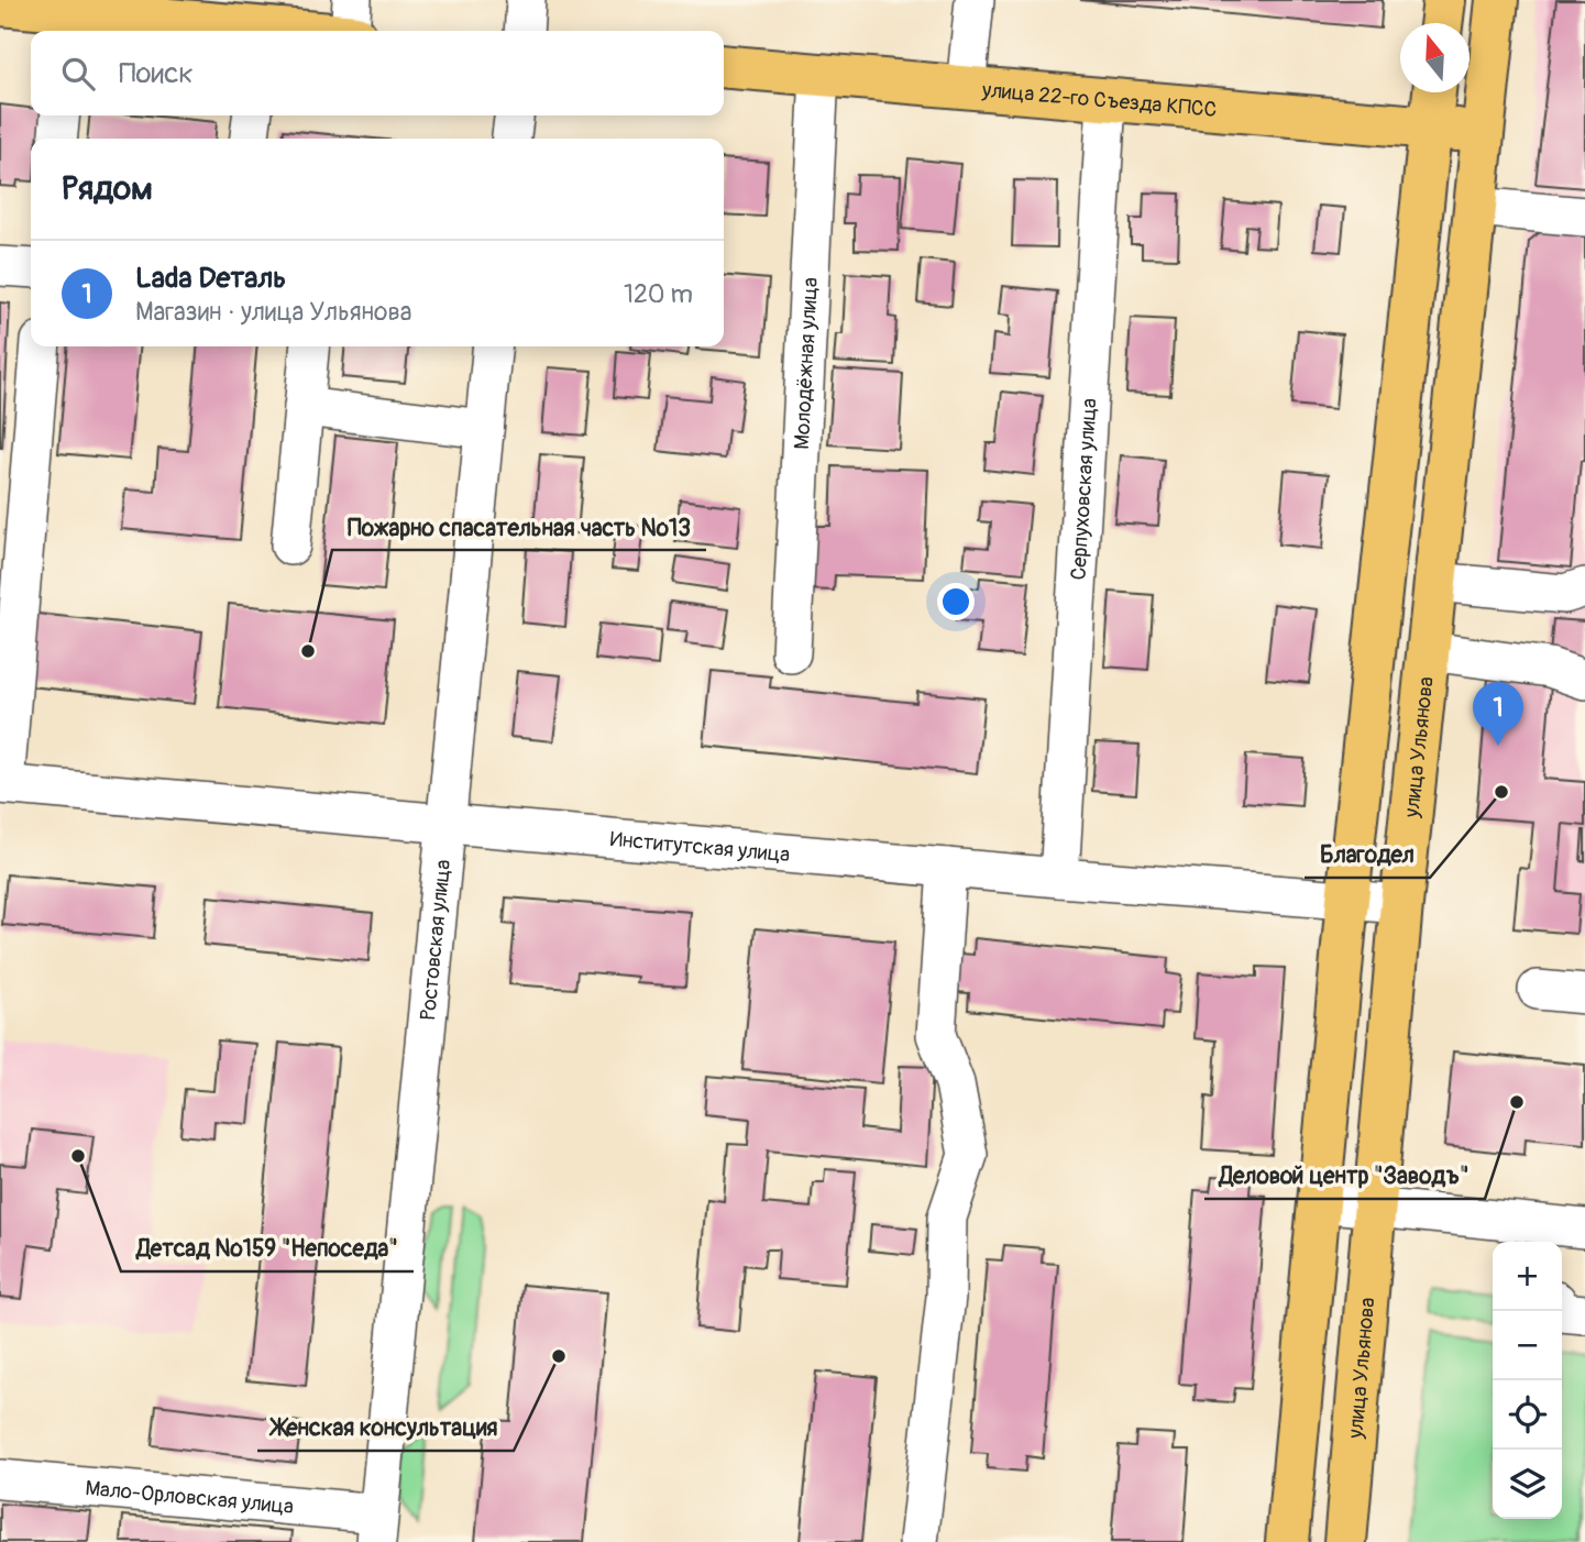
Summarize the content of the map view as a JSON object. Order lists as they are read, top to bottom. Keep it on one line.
{"streets":{"main road":["улица 22-го Съезда КПСС","улица Ульянова"],"street":["Молодёжная улица","Серпуховская улица","Институтская улица","Ростовская улица","Мало-Орловская улица"]},"crossings":[["улица 22-го Съезда КПСС","Молодёжная улица"],["улица 22-го Съезда КПСС","Серпуховская улица"],["улица 22-го Съезда КПСС","улица Ульянова"],["Серпуховская улица","Институтская улица"],["улица Ульянова","Институтская улица"],["Институтская улица","Ростовская улица"],["Ростовская улица","Мало-Орловская улица"]],"places":["Пожарно спасательная часть №13","Благодел","Деловой центр \"Заводъ\"","Детсад №159 \"Непоседа\"","Женская консультация"],"north":"top","page":{"search":"Поиск","heading":"Рядом","list":[{"mark":"1","name":"Lada Dеталь","note":"Магазин · улица Ульянова","value":"120 m"}],"pins":"1","map_buttons":["+","−"]}}
